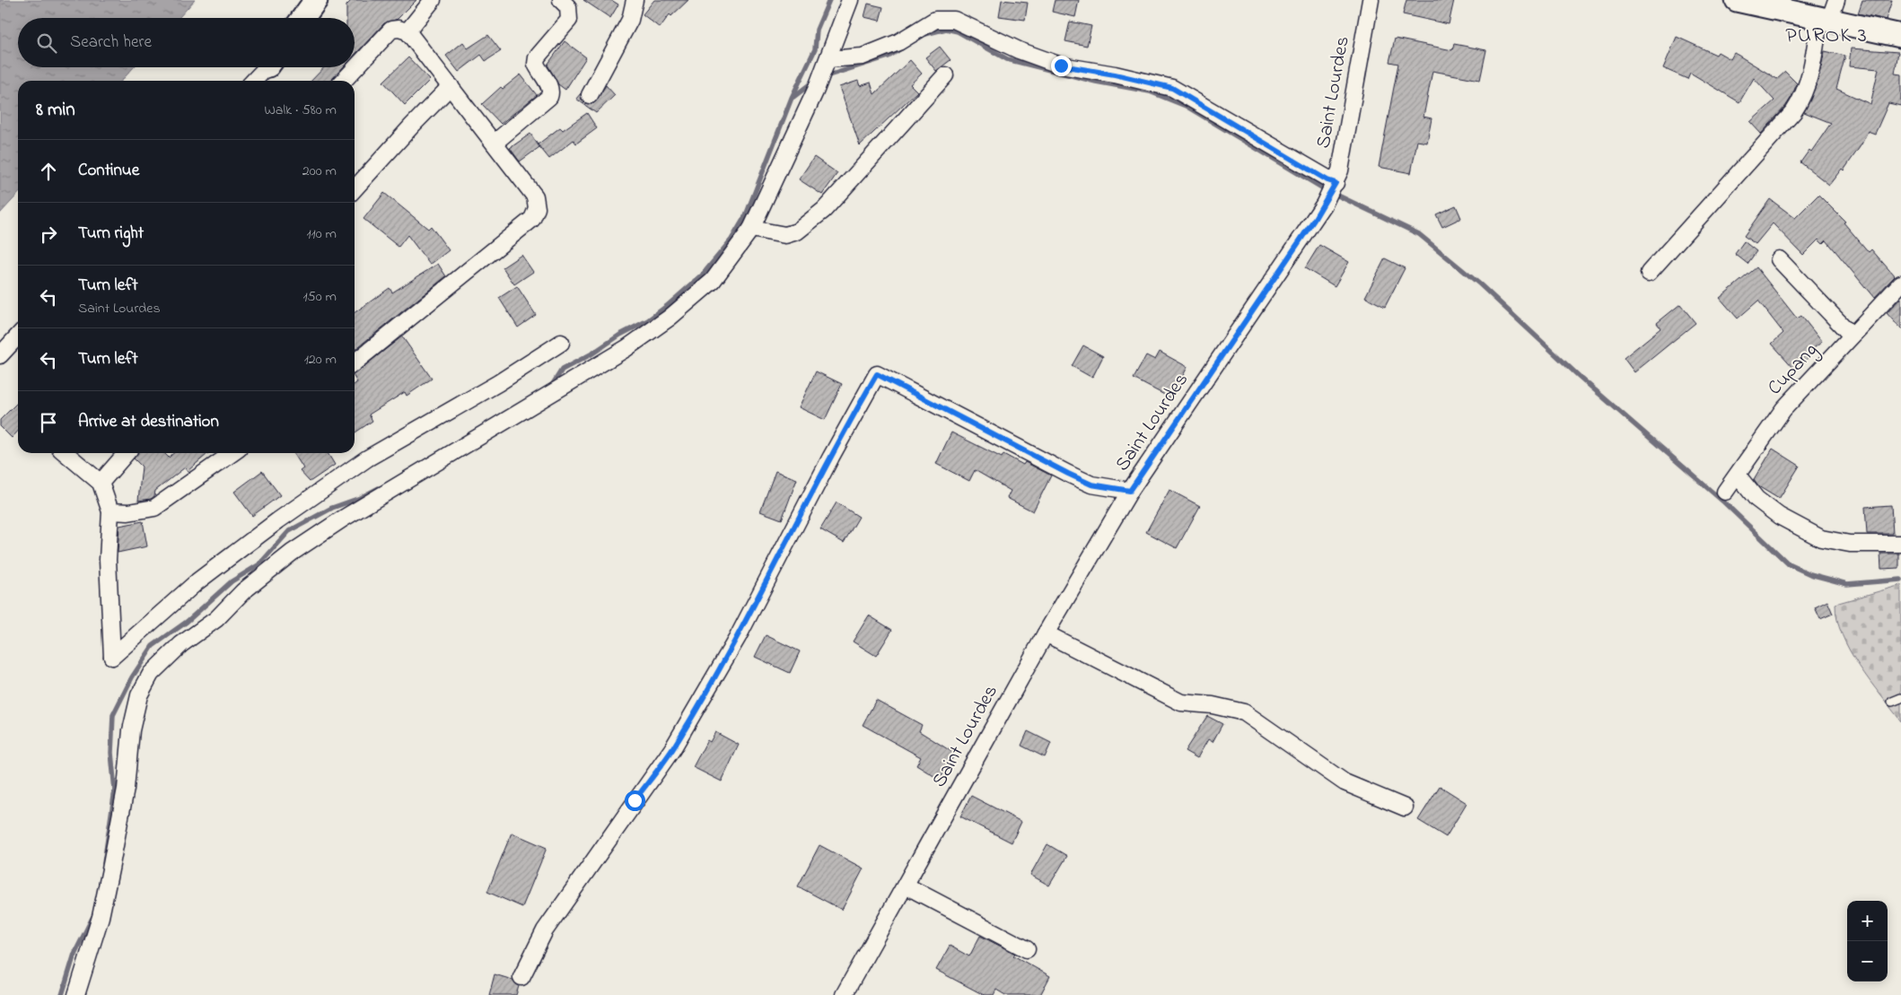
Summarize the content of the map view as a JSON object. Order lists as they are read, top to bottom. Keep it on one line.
{"streets":{"street":["Saint Lourdes","Cupang"]},"districts":["PUROK 3"],"page":{"search":"Search here","heading":["8 min","Walk · 580 m"],"list":[["Continue","200 m"],["Turn right","110 m"],["Turn left","Saint Lourdes","150 m"],["Turn left","120 m"],"Arrive at destination"],"map_buttons":["+","−"]}}
